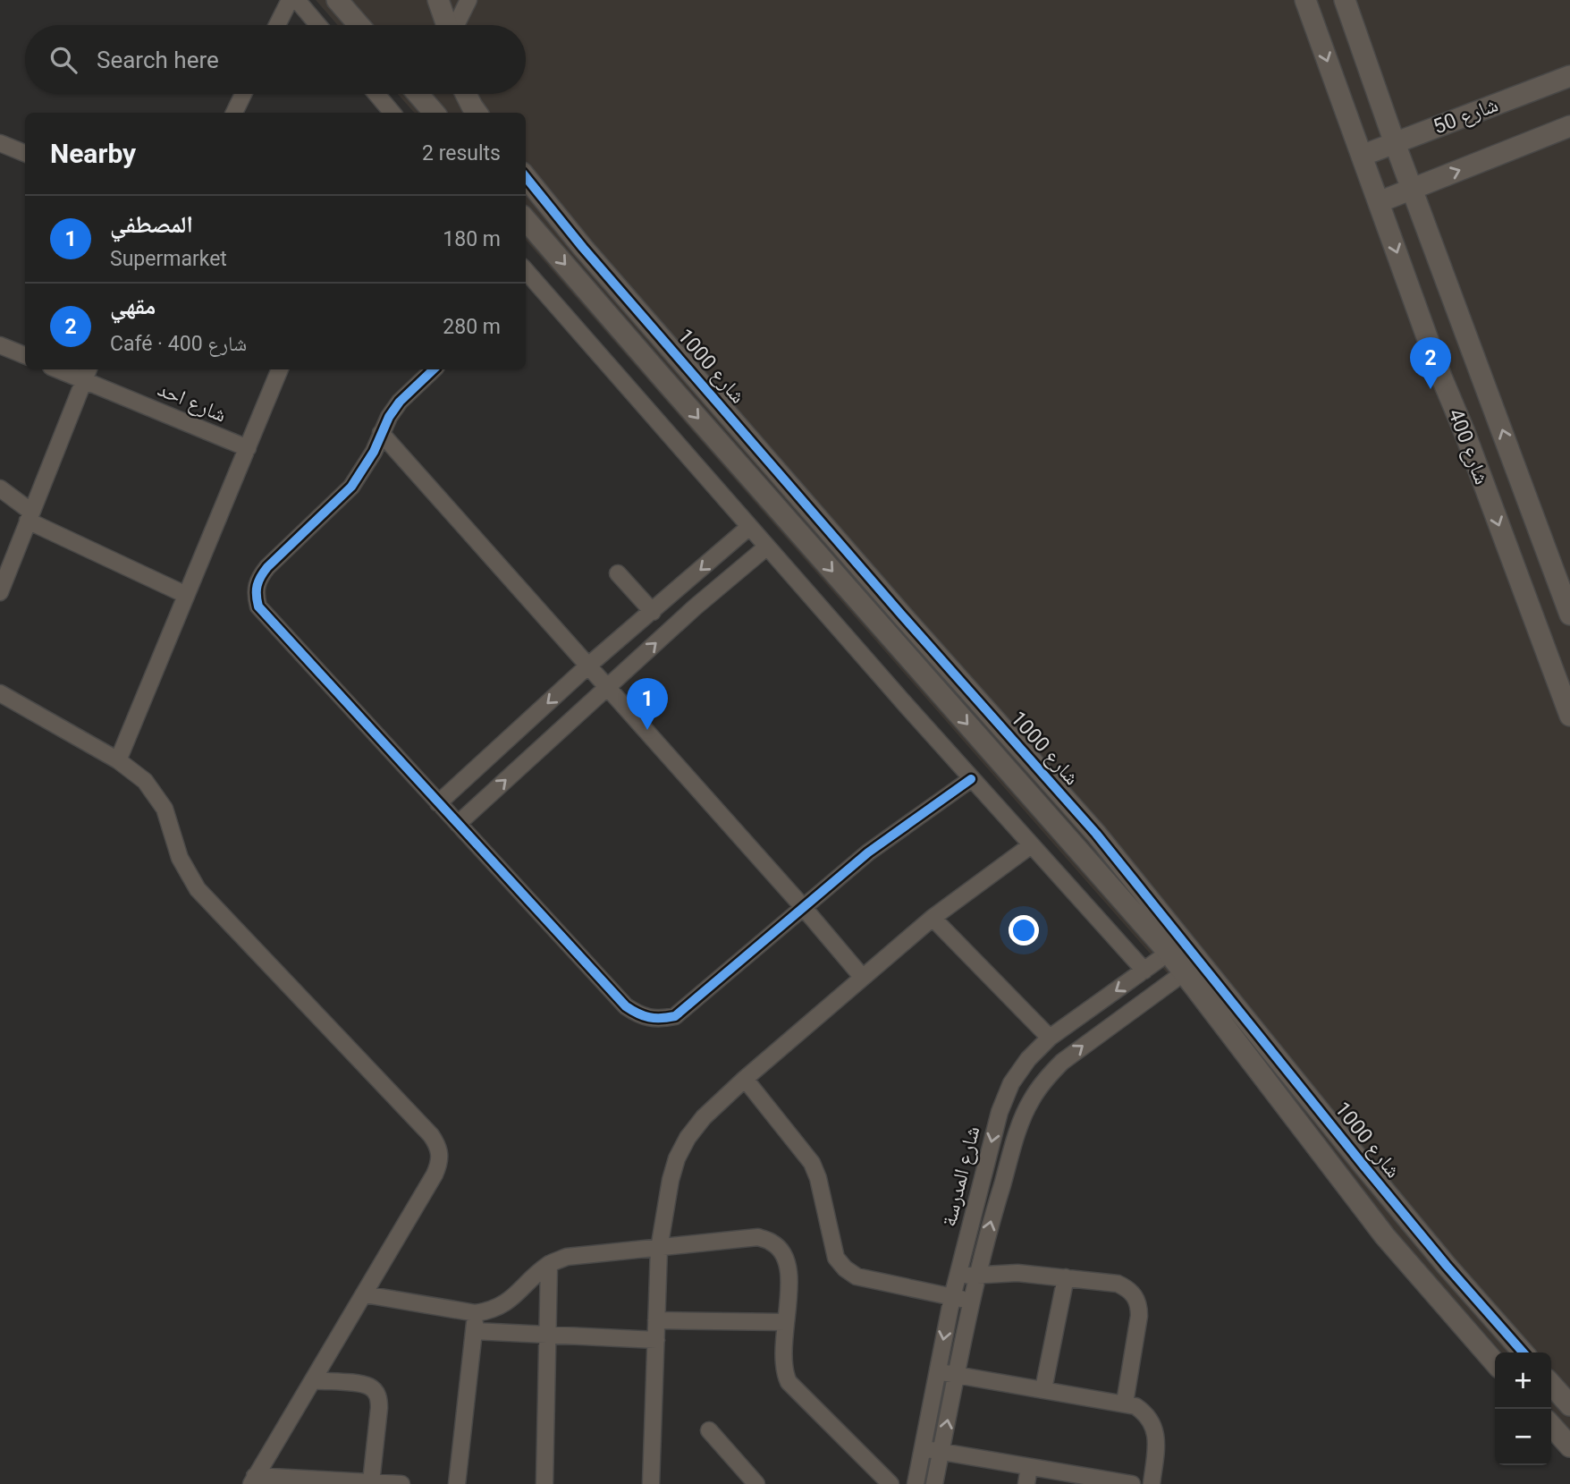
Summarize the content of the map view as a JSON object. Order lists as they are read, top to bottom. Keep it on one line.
{"streets":{"street":["شارع 50","شارع 1000","شارع احد","شارع 400","شارع المدرسة"]},"crossings":[["شارع 50","شارع 400"],["شارع 1000","شارع المدرسة"]],"page":{"search":"Search here","heading":["Nearby","2 results"],"list":[{"mark":"1","name":"المصطفي","note":"Supermarket","value":"180 m"},{"mark":"2","name":"مقهي","note":"Café · شارع 400","value":"280 m"}],"pins":["2","1"],"map_buttons":["+","−"]}}
